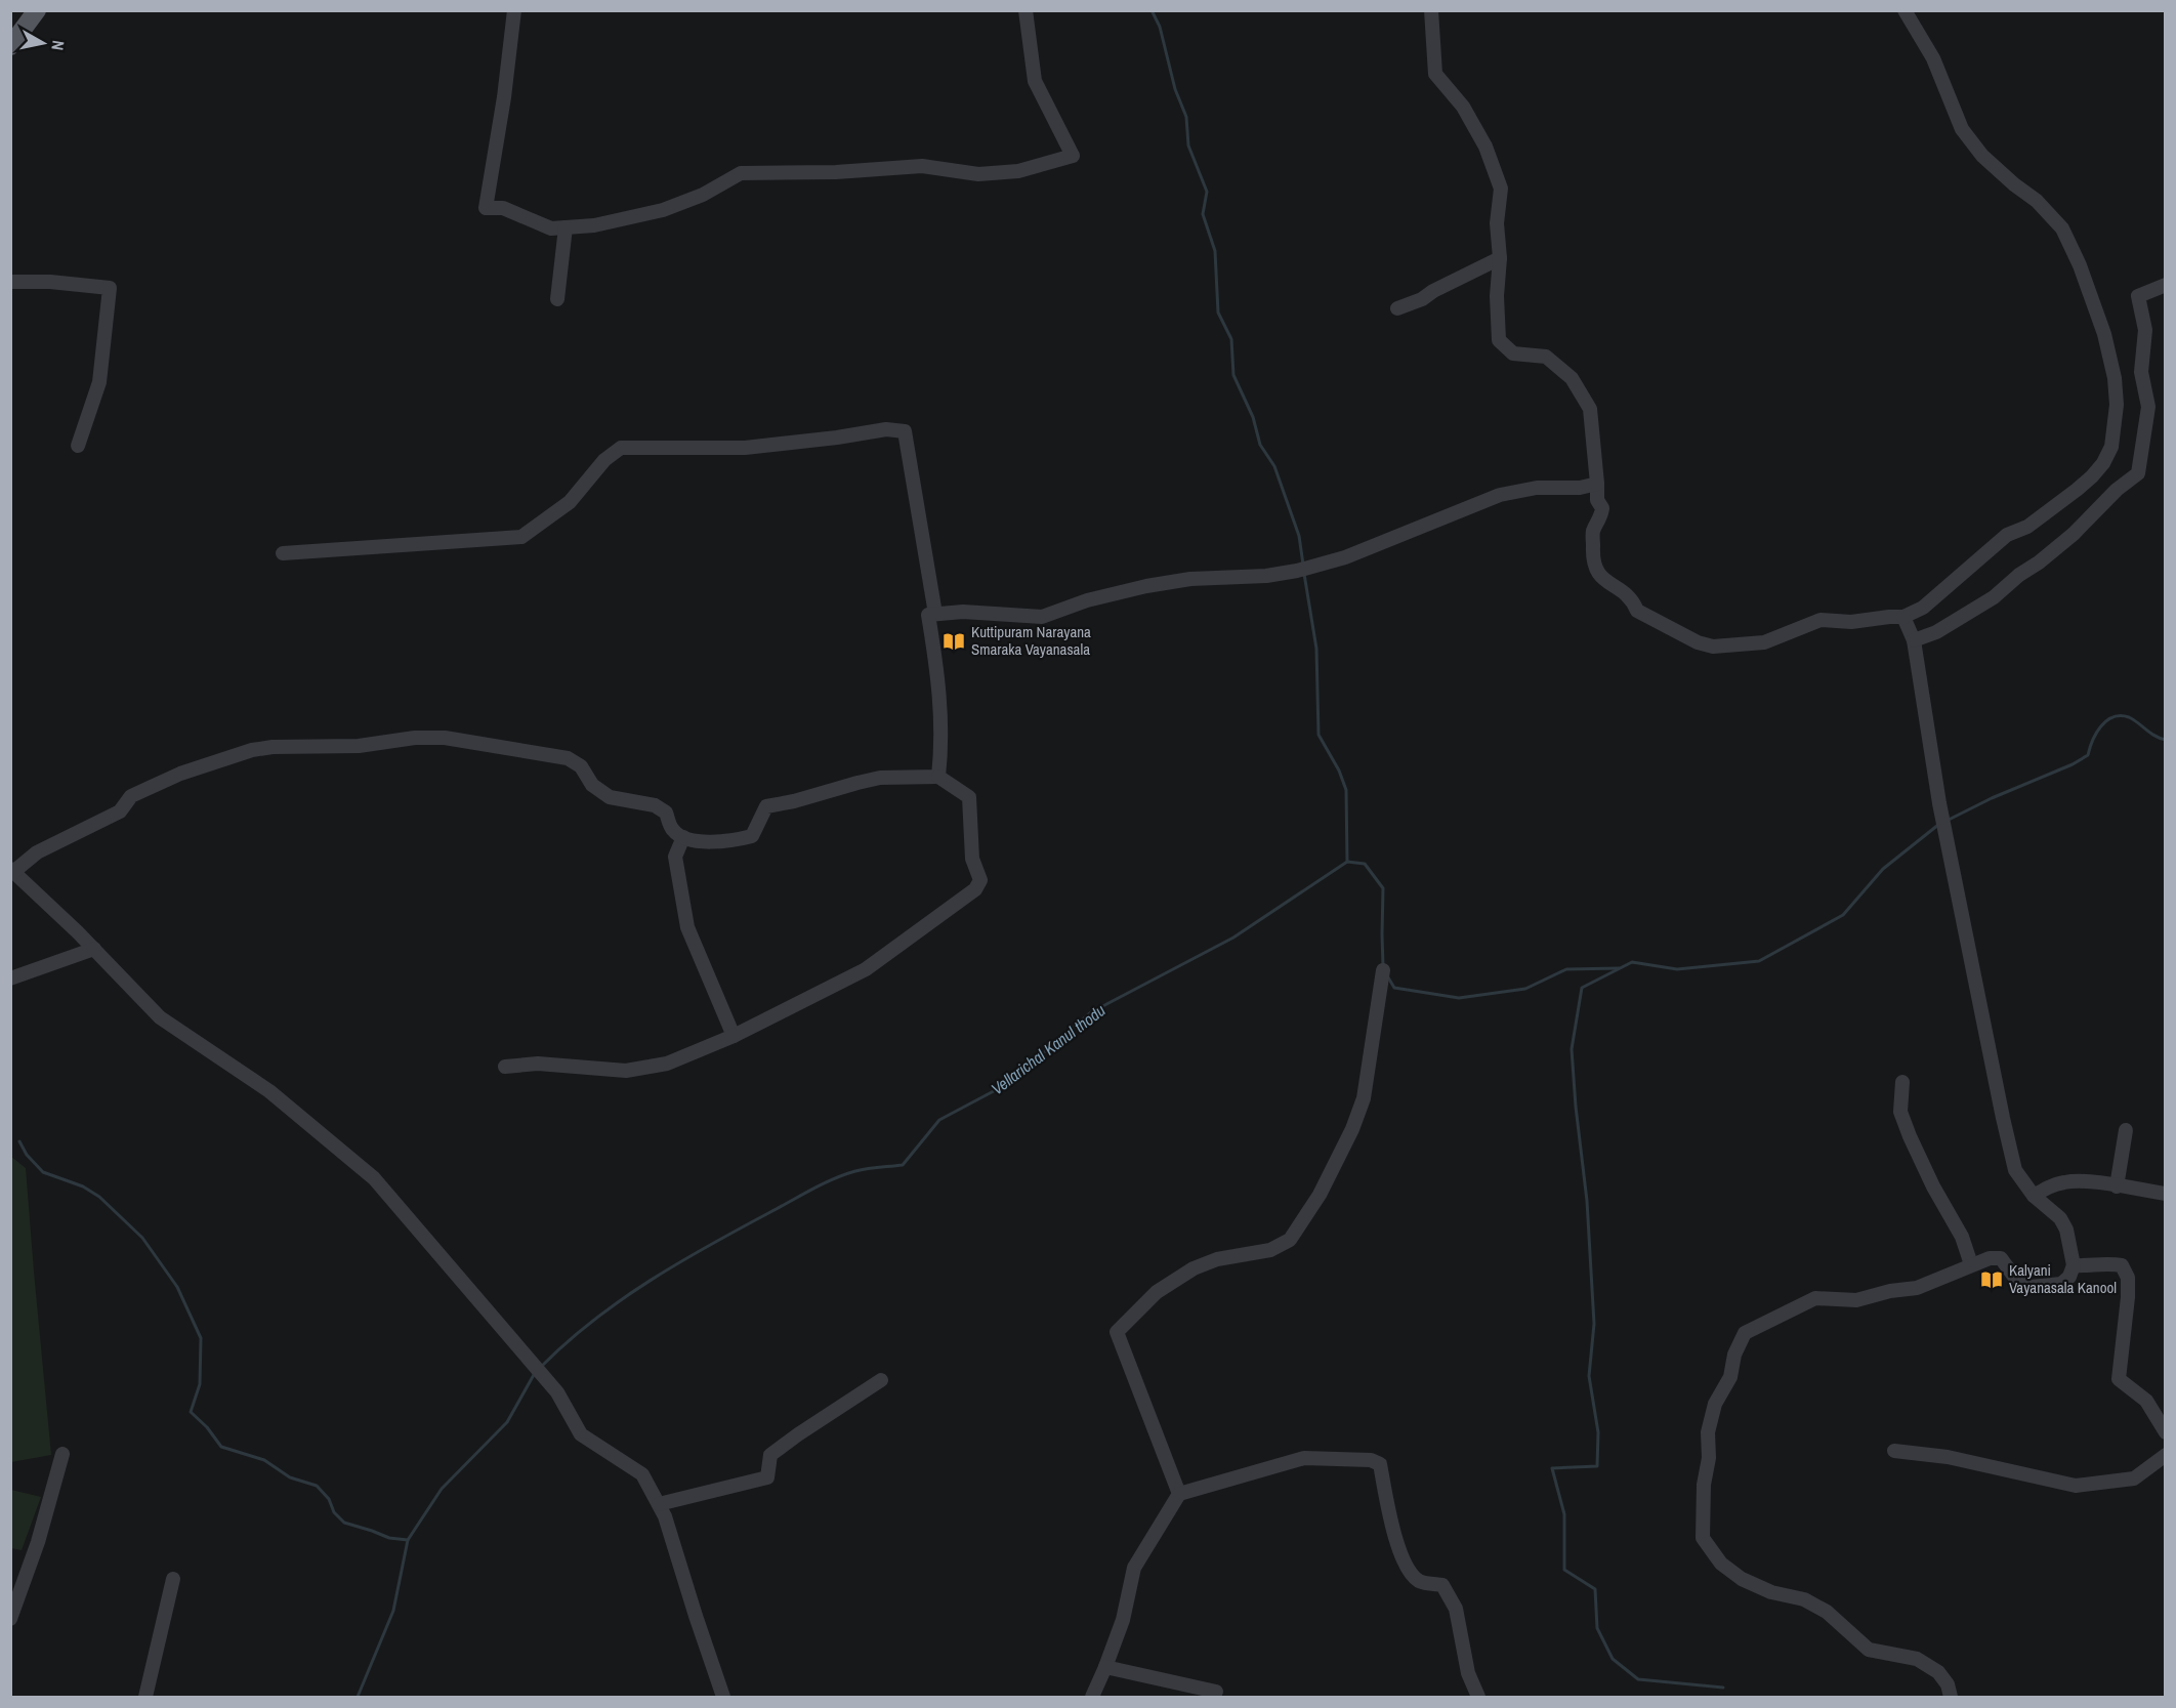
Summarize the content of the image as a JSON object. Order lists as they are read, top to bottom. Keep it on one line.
{"water":["Vellarichal Kanul thodu"],"places":{"library":["Kuttipuram Narayana Smaraka Vayanasala","Kalyani Vayanasala Kanool"]},"north":"right"}
